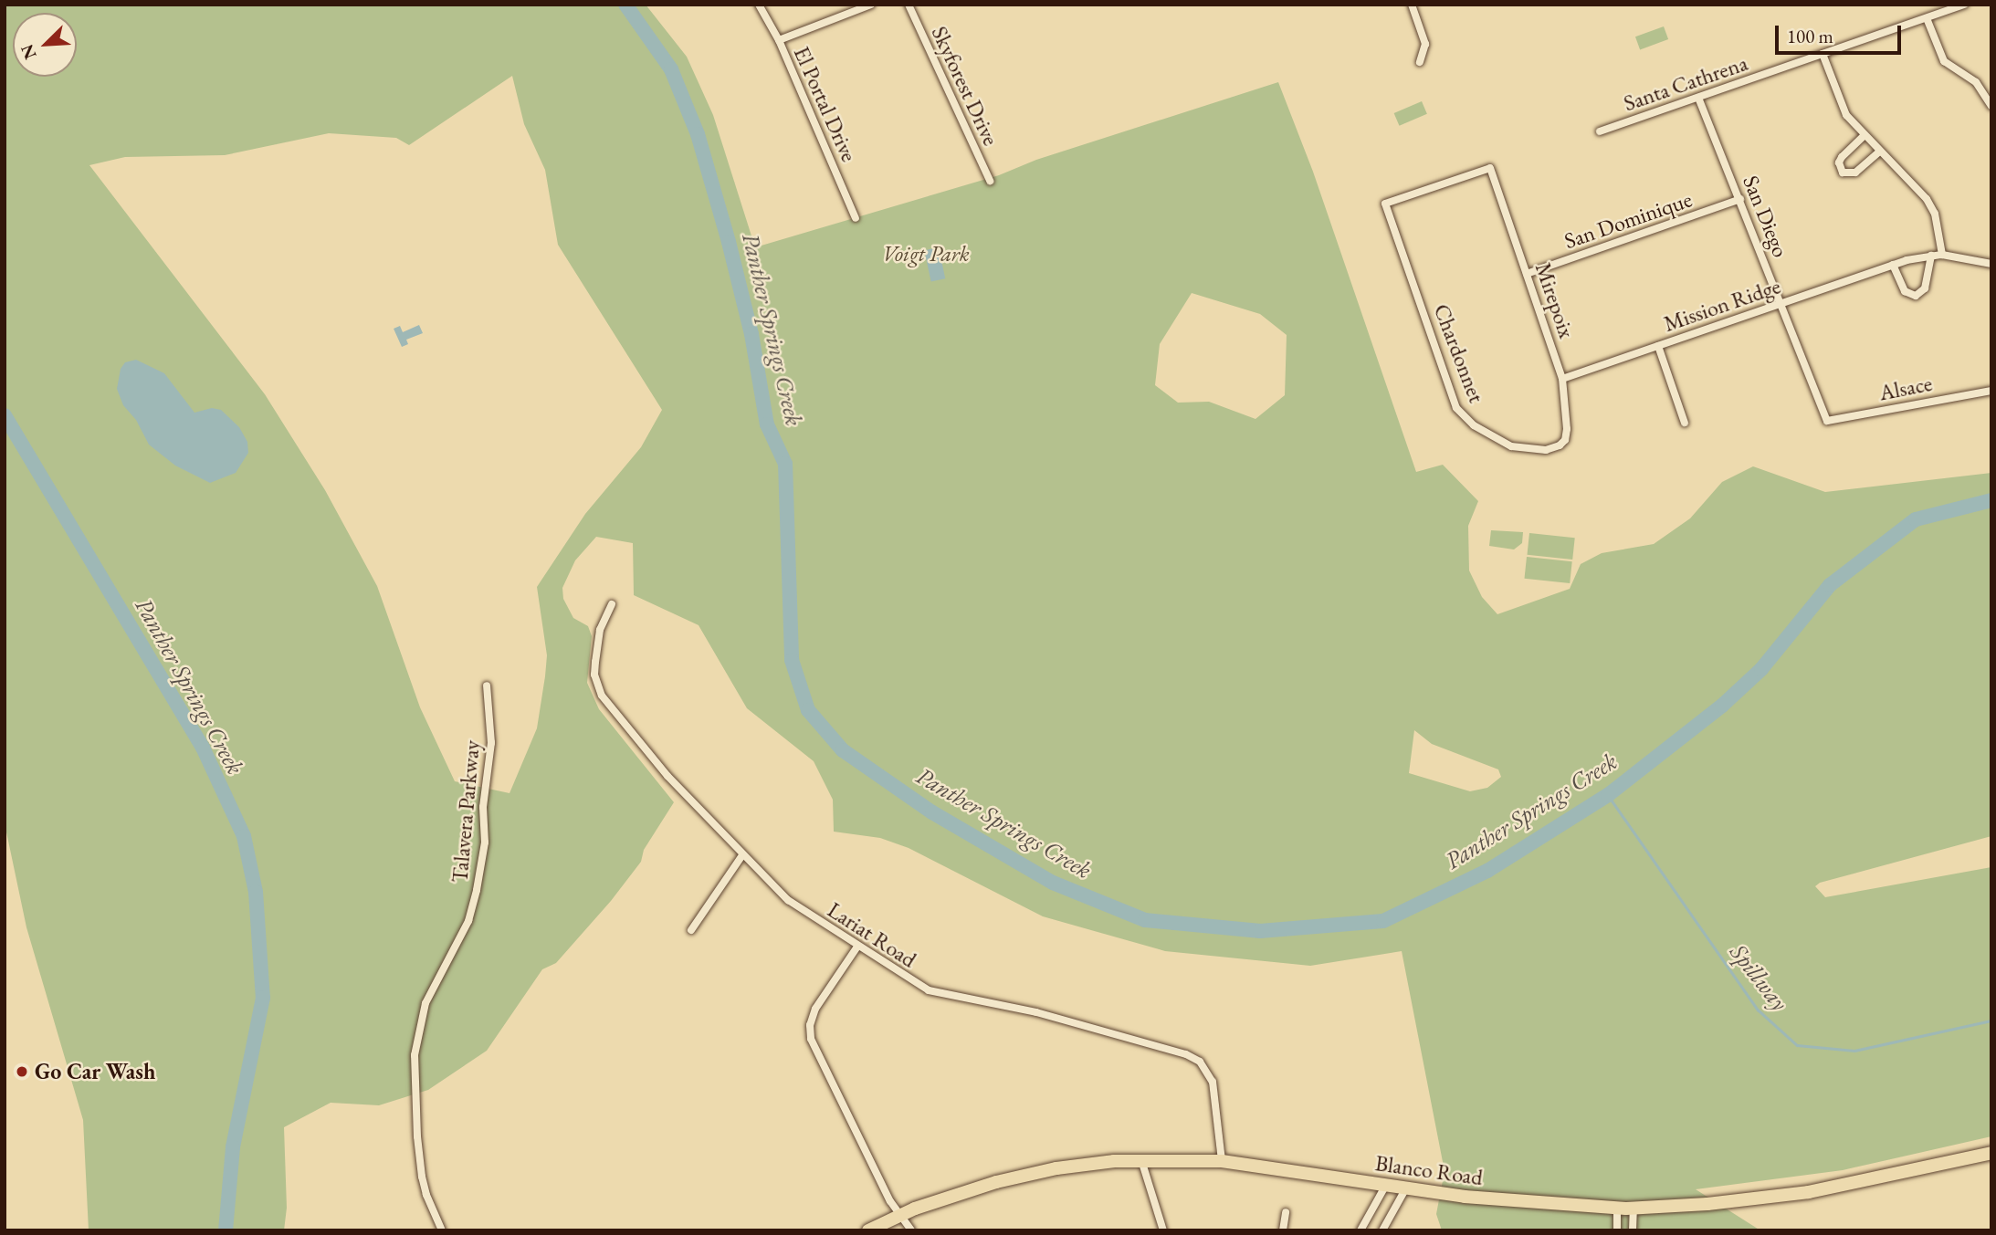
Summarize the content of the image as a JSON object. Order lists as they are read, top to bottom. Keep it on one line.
{"streets":{"main road":["Blanco Road"],"street":["Santa Cathrena","Skyforest Drive","El Portal Drive","San Diego","San Dominique","Mirepoix","Mission Ridge","Chardonnet","Alsace","Talavera Parkway","Lariat Road"]},"crossings":[["Santa Cathrena","San Diego"],["San Diego","San Dominique"],["San Diego","Mission Ridge"],["San Diego","Alsace"],["San Dominique","Mirepoix"],["Mirepoix","Mission Ridge"],["Mirepoix","Chardonnet"],["Lariat Road","Blanco Road"]],"water":["Panther Springs Creek","Spillway"],"parks":["Voigt Park"],"places":["Go Car Wash"],"scale_bar":"100 m","north":"bottom left"}
